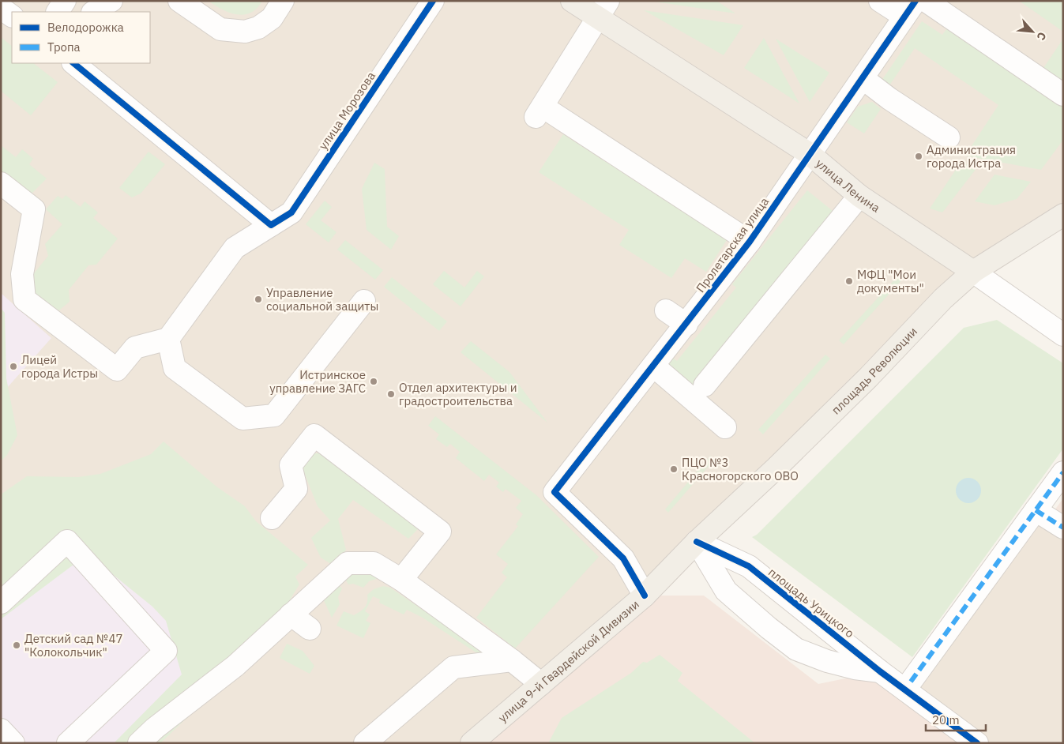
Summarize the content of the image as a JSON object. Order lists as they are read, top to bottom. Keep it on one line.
{"streets":{"main road":["улица Ленина","площадь Революции","улица 9-й Гвардейской Дивизии"],"street":["улица Морозова","Пролетарская улица","площадь Урицкого"]},"crossings":[["улица Ленина","Пролетарская улица"],["улица Ленина","площадь Революции"],["Пролетарская улица","улица 9-й Гвардейской Дивизии"],["площадь Революции","площадь Урицкого"],["площадь Революции","улица 9-й Гвардейской Дивизии"],["площадь Урицкого","улица 9-й Гвардейской Дивизии"]],"places":["Администрация города Истра","МФЦ \"Мои документы\"","Управление социальной защиты","Лицей города Истры","Истринское управление ЗАГС","Отдел архитектуры и градостроительства","ПЦО №3 Красногорского ОВО","Детский сад №47 \"Колокольчик\""],"legend":["Велодорожка","Тропа"],"scale_bar":"20 m","north":"bottom right"}
